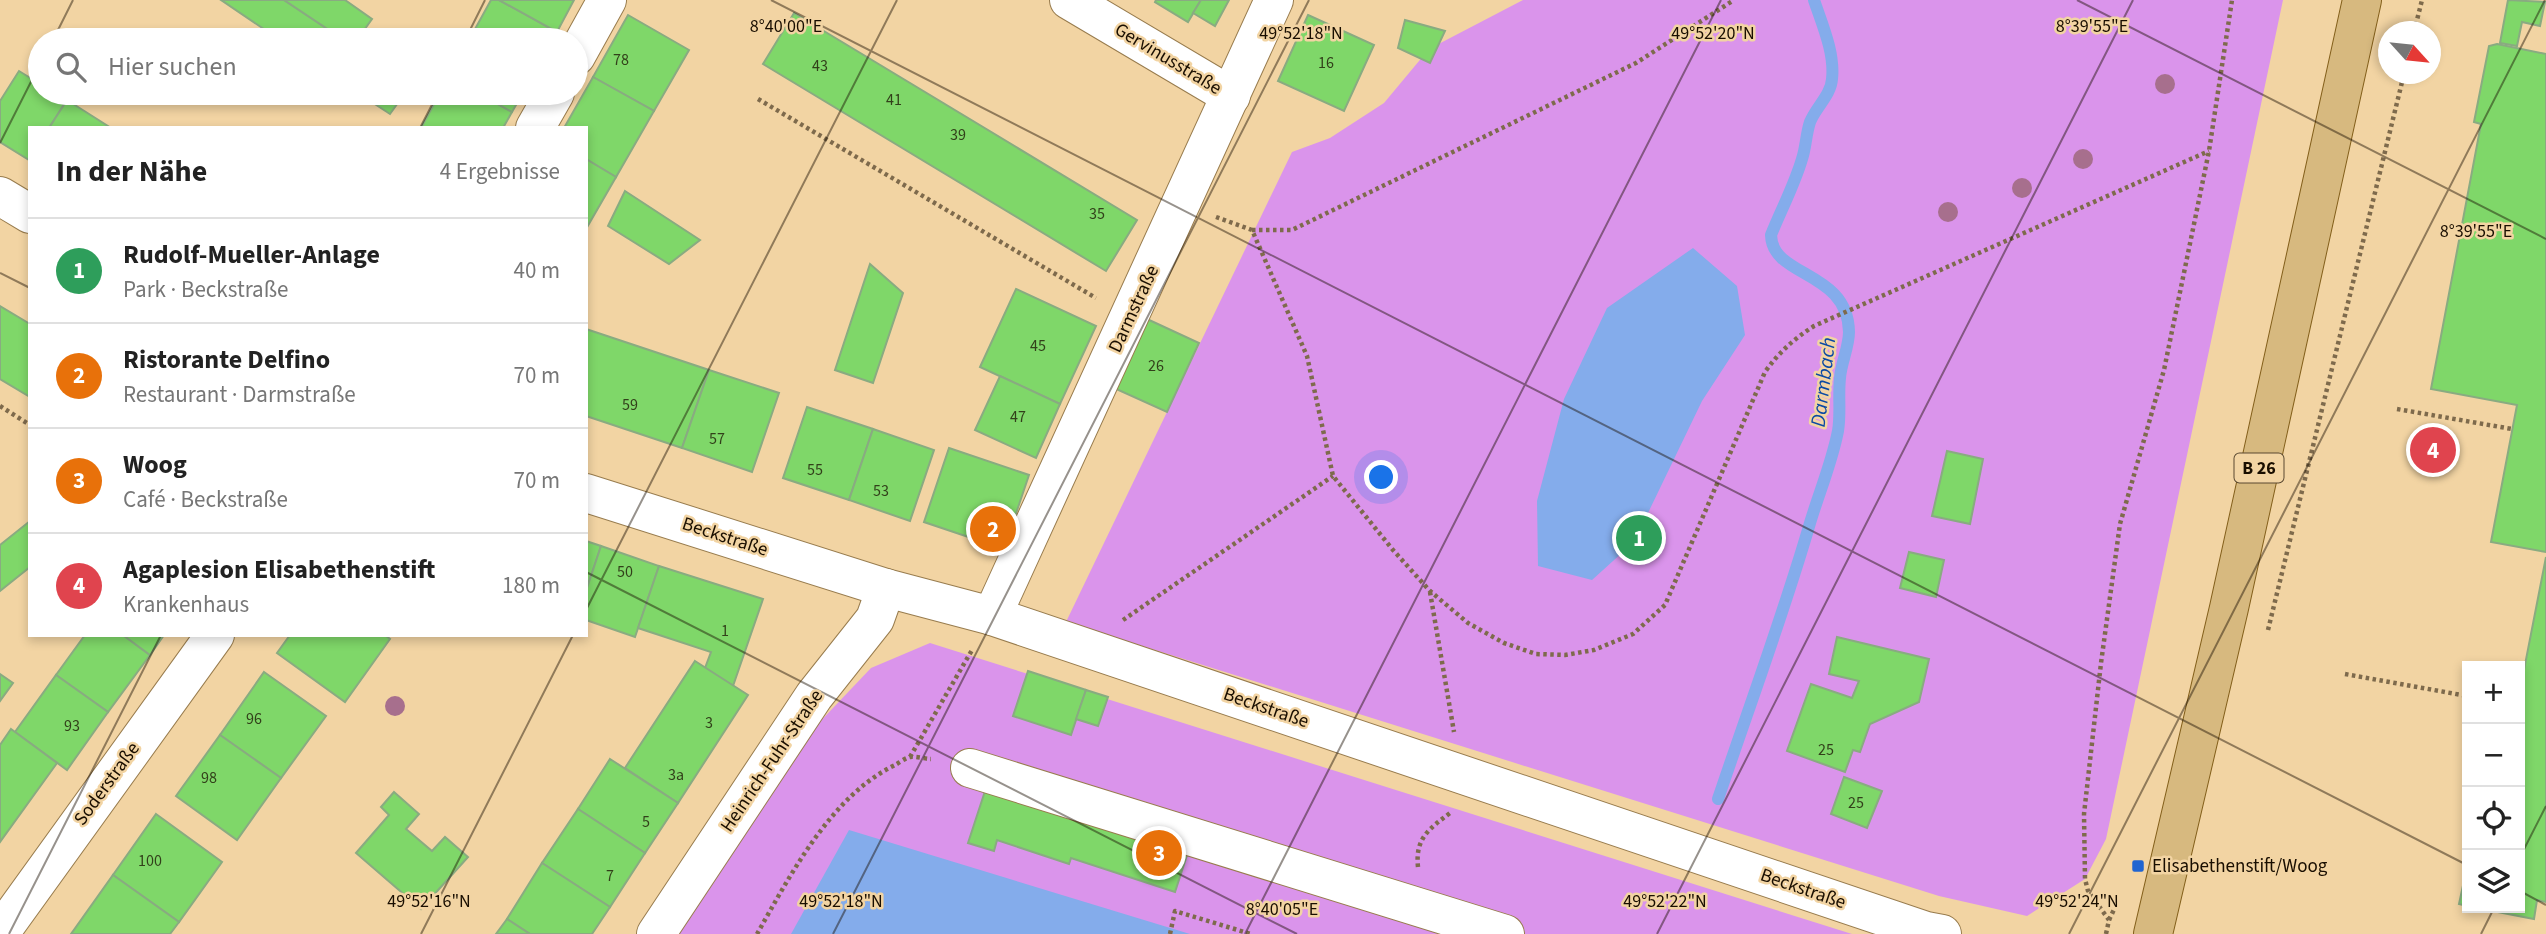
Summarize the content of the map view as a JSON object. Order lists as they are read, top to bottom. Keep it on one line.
{"streets":{"main road":["B 26"],"street":["Gervinusstraße","Darmstraße","Beckstraße","Heinrich-Fuhr-Straße","Soderstraße"]},"crossings":[["Gervinusstraße","Darmstraße"],["Darmstraße","Beckstraße"],["Beckstraße","Heinrich-Fuhr-Straße"]],"water":["Darmbach"],"places":{"transit":["Elisabethenstift/Woog"]},"house_numbers":["78","16","43","41","39","35","45","26","59","47","57","55","53","50","1","96","3","93","25","3a","98","25","5","100","7"],"north":"bottom right","page":{"search":"Hier suchen","heading":["In der Nähe","4 Ergebnisse"],"list":[{"mark":"1","name":"Rudolf-Mueller-Anlage","note":"Park · Beckstraße","value":"40 m"},{"mark":"2","name":"Ristorante Delfino","note":"Restaurant · Darmstraße","value":"70 m"},{"mark":"3","name":"Woog","note":"Café · Beckstraße","value":"70 m"},{"mark":"4","name":"Agaplesion Elisabethenstift","note":"Krankenhaus","value":"180 m"}],"pins":["4","2","1","3"],"map_buttons":["+","−"]},"coordinates":["8°40'00\"E","8°39'55\"E","49°52'18\"N","49°52'20\"N","49°52'16\"N","49°52'22\"N","49°52'24\"N","8°40'05\"E"]}
